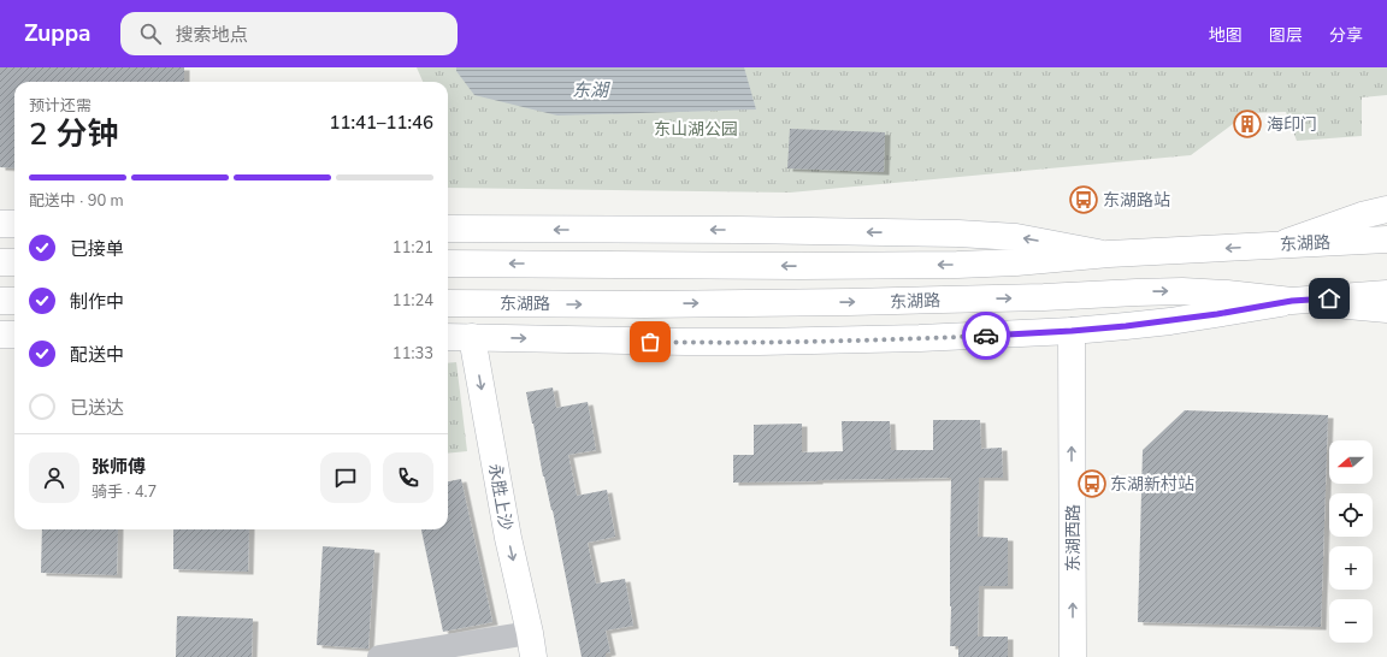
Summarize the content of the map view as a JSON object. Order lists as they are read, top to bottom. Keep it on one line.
{"streets":{"main road":["东湖路","永胜上沙","东湖西路"]},"one_way":["永胜上沙","东湖西路"],"water":["东湖"],"parks":["东山湖公园"],"places":{"building":["海印门"],"bus stop":["东湖路站","东湖新村站"]},"north":"left","page":{"header":"Zuppa","search":"搜索地点","nav":["地图","图层","分享"],"heading":["2 分钟","预计还需","11:41–11:46"],"panel":["张师傅","骑手 · 4.7"],"bar":"配送中 · 90 m","list":[["已接单","11:21"],["制作中","11:24"],["配送中","11:33"],"已送达"],"map_buttons":["+","−"]}}
